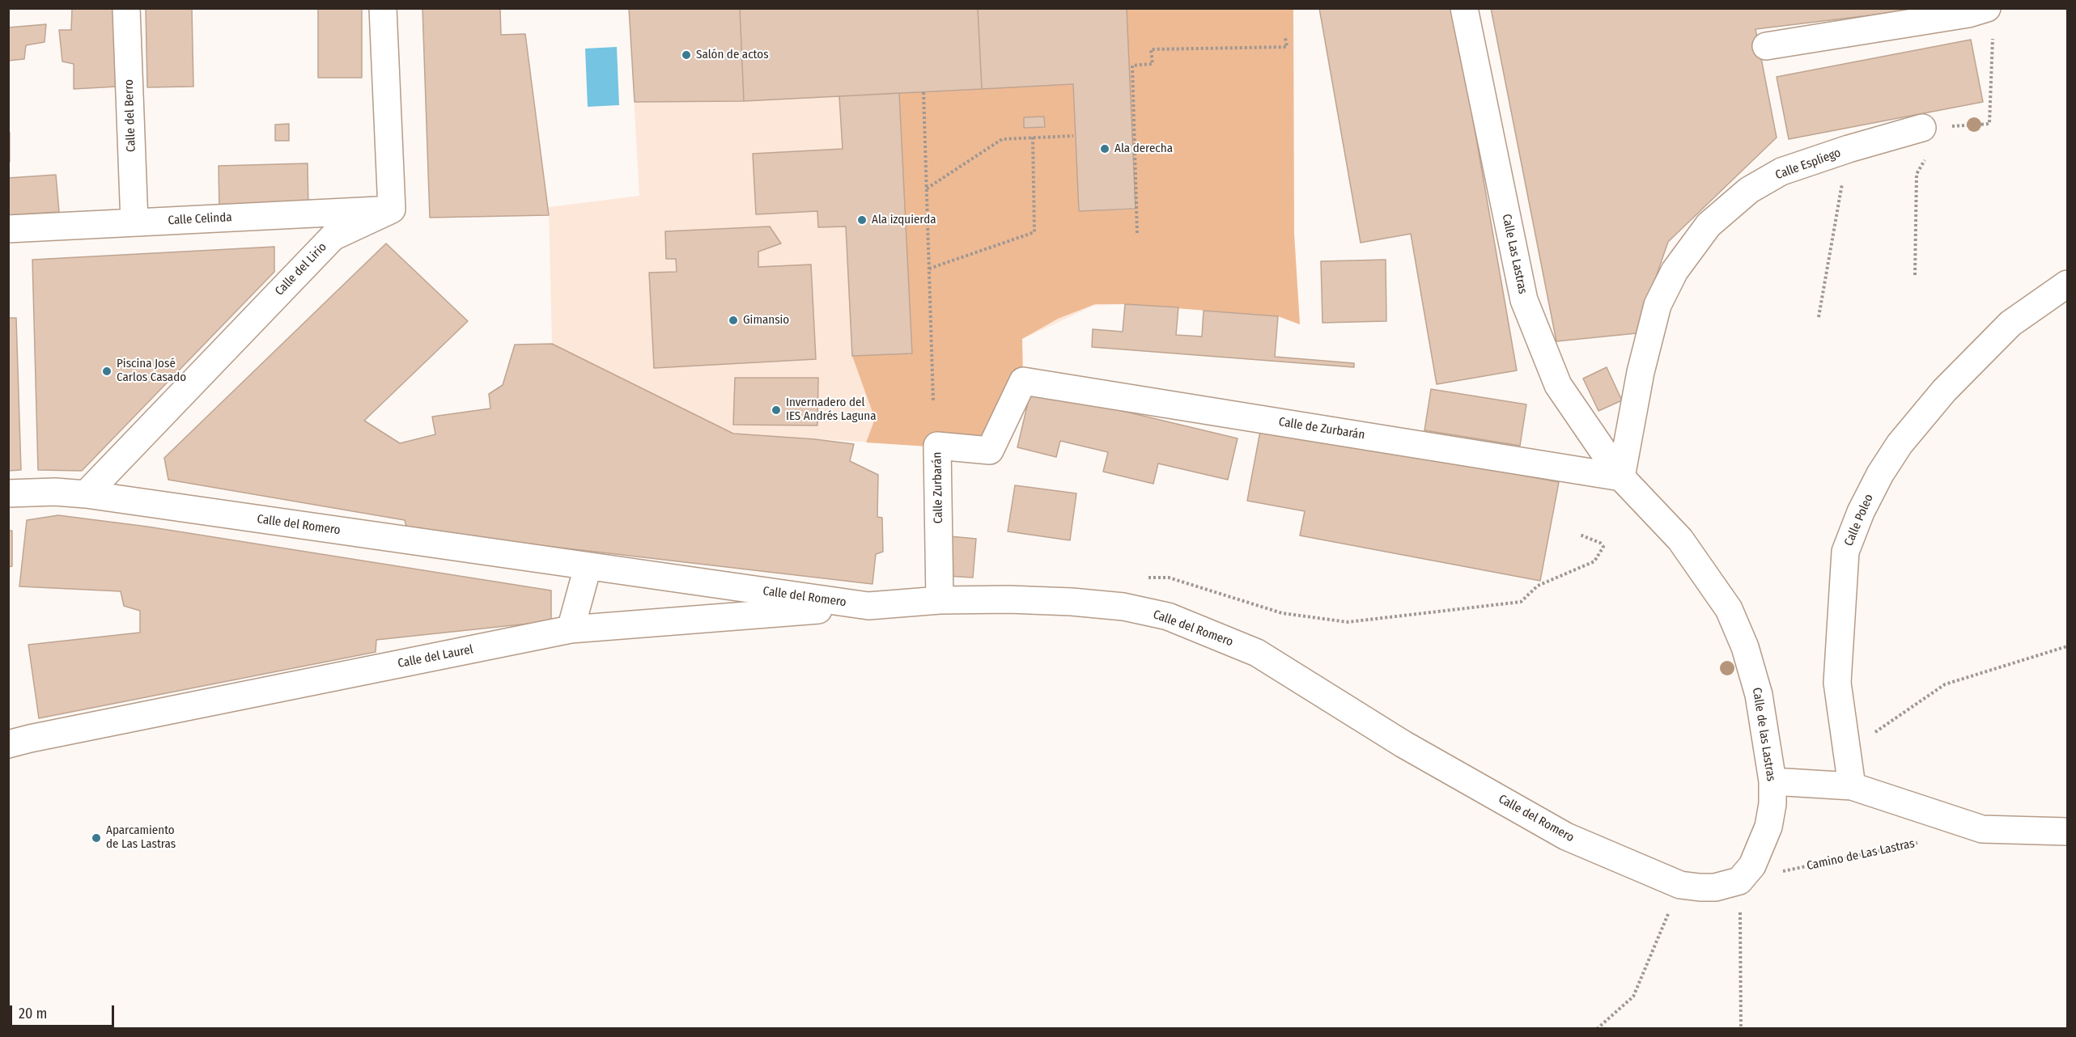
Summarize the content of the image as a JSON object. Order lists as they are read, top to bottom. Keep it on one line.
{"streets":{"street":["Calle del Berro","Calle Espliego","Calle Celinda","Calle Las Lastras","Calle del Lirio","Calle de Zurbarán","Calle Zurbarán","Calle Poleo","Calle del Romero","Calle del Laurel","Calle de las Lastras"],"path":["Camino de Las Lastras"]},"crossings":[["Calle del Berro","Calle Celinda"],["Calle Espliego","Calle Las Lastras"],["Calle Espliego","Calle de Zurbarán"],["Calle Espliego","Calle de las Lastras"],["Calle Celinda","Calle del Lirio"],["Calle Las Lastras","Calle de Zurbarán"],["Calle Las Lastras","Calle de las Lastras"],["Calle del Lirio","Calle del Romero"],["Calle de Zurbarán","Calle Zurbarán"],["Calle de Zurbarán","Calle de las Lastras"],["Calle Zurbarán","Calle del Romero"],["Calle del Romero","Calle del Laurel"],["Calle del Romero","Calle de las Lastras"],["Calle del Romero","Camino de Las Lastras"],["Calle de las Lastras","Camino de Las Lastras"]],"places":["Salón de actos","Ala derecha","Ala izquierda","Gimansio","Piscina José Carlos Casado","Invernadero del IES Andrés Laguna","Aparcamiento de Las Lastras"],"scale_bar":"20 m"}
